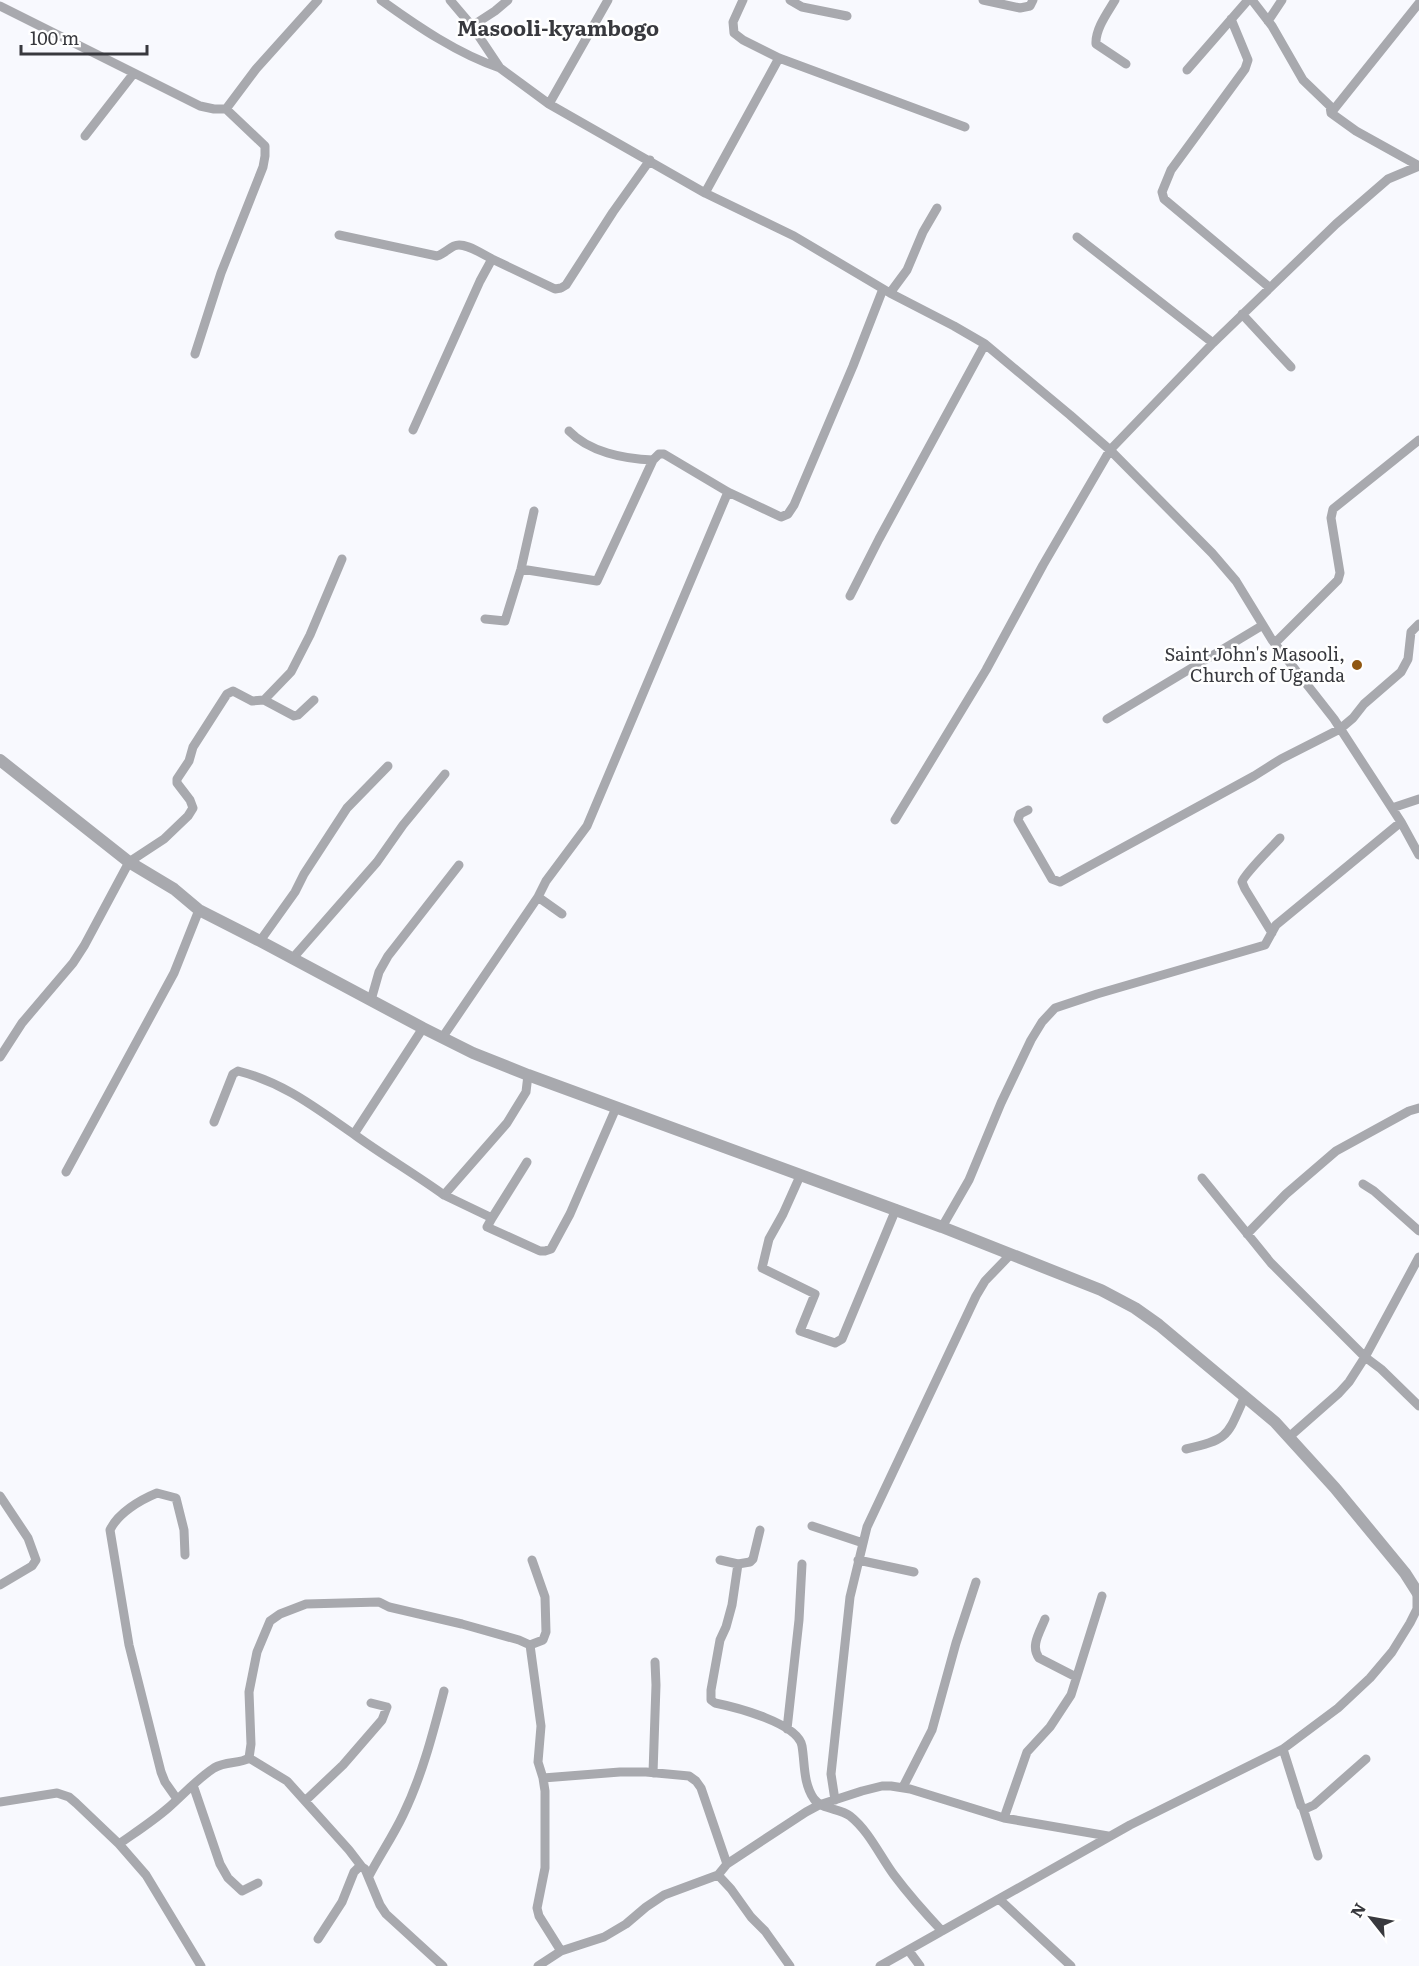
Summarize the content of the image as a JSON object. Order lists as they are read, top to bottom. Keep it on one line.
{"districts":["Masooli-kyambogo"],"places":["Saint John's Masooli, Church of Uganda"],"scale_bar":"100 m","north":"top left"}
